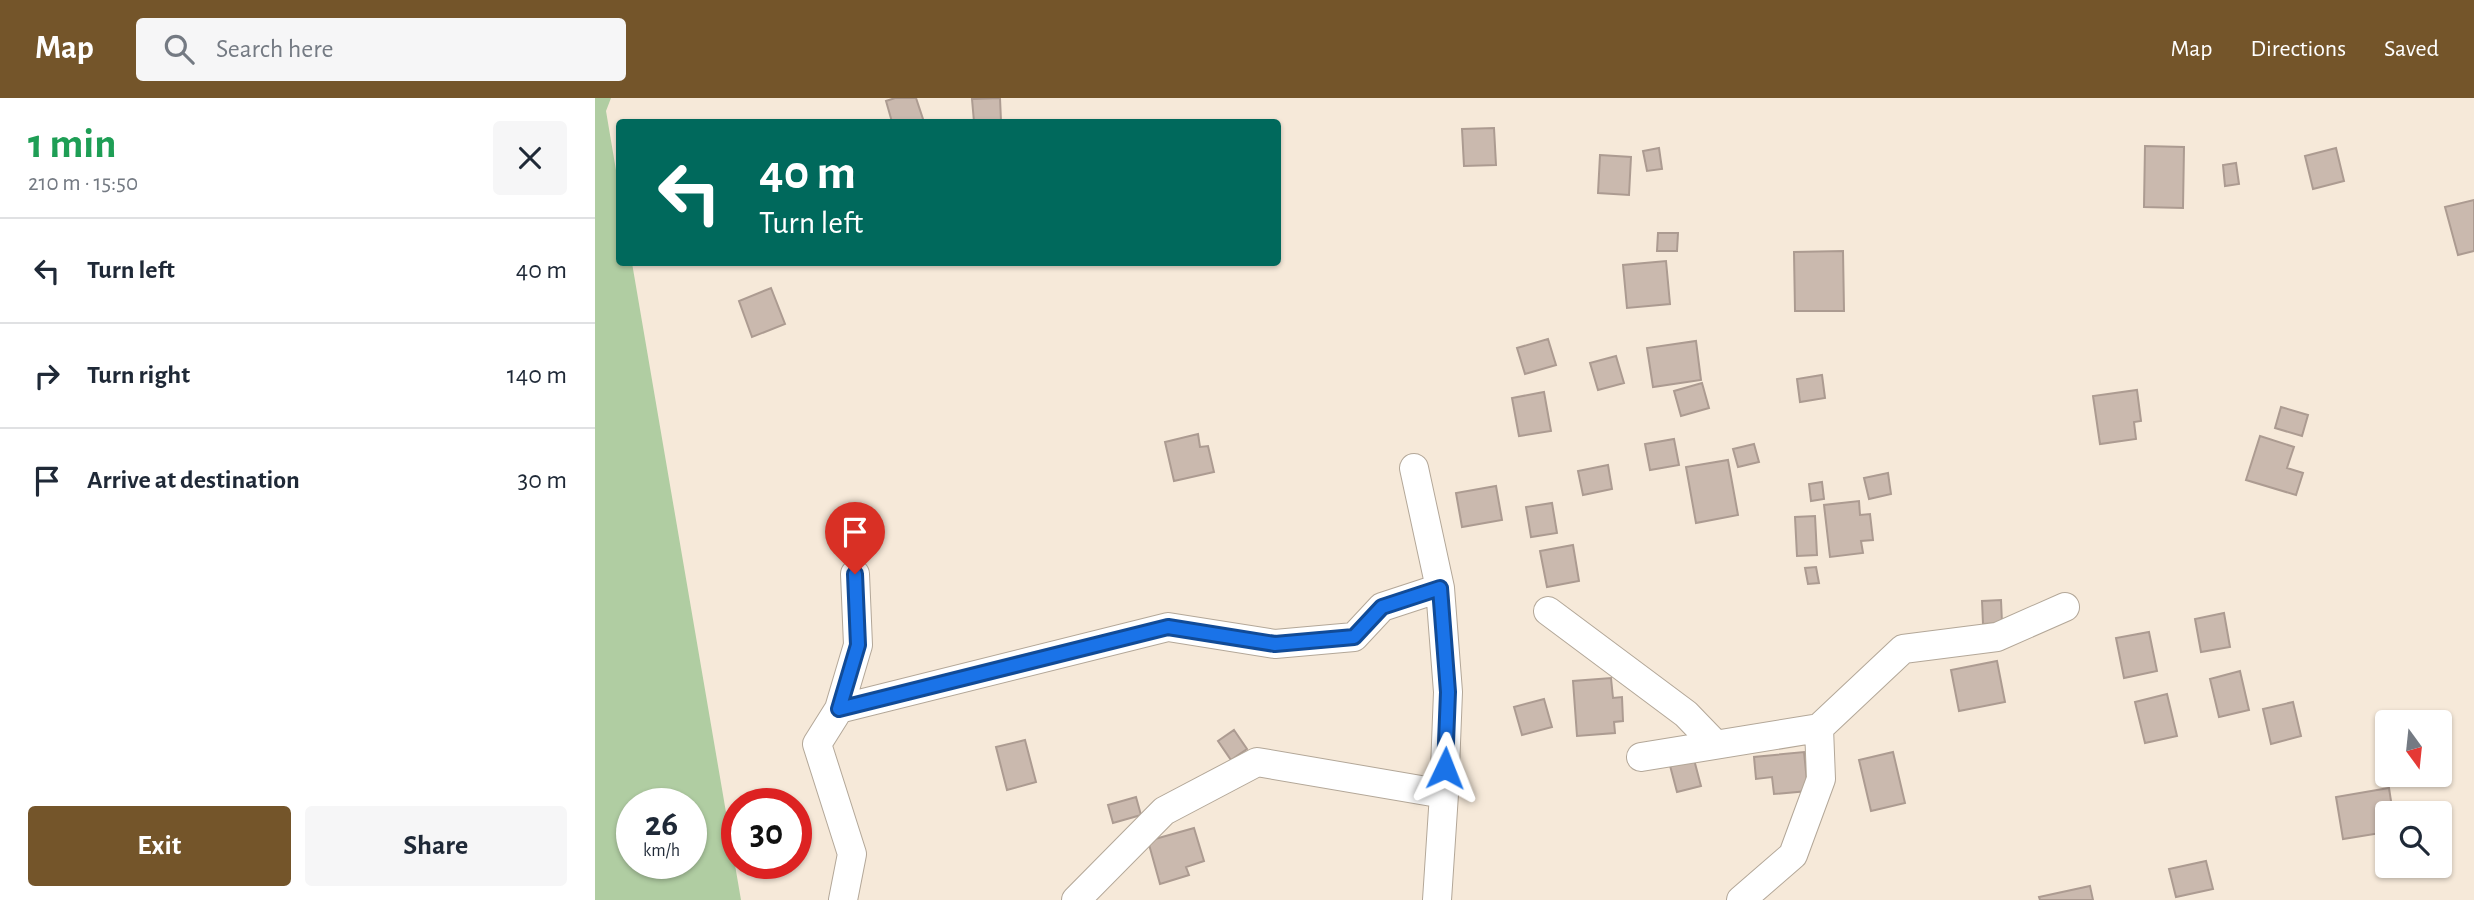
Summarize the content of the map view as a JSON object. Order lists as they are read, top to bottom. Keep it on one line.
{"north":"bottom","page":{"header":"Map","search":"Search here","nav":["Map","Directions","Saved"],"heading":["1 min","210 m · 15:50"],"turn":["40 m","Turn left"],"list":[{"name":"Turn left","value":"40 m"},{"name":"Turn right","value":"140 m"},{"name":"Arrive at destination","value":"30 m"}],"speed":"26 km/h","limit":"30","buttons":["Exit","Share"]}}
